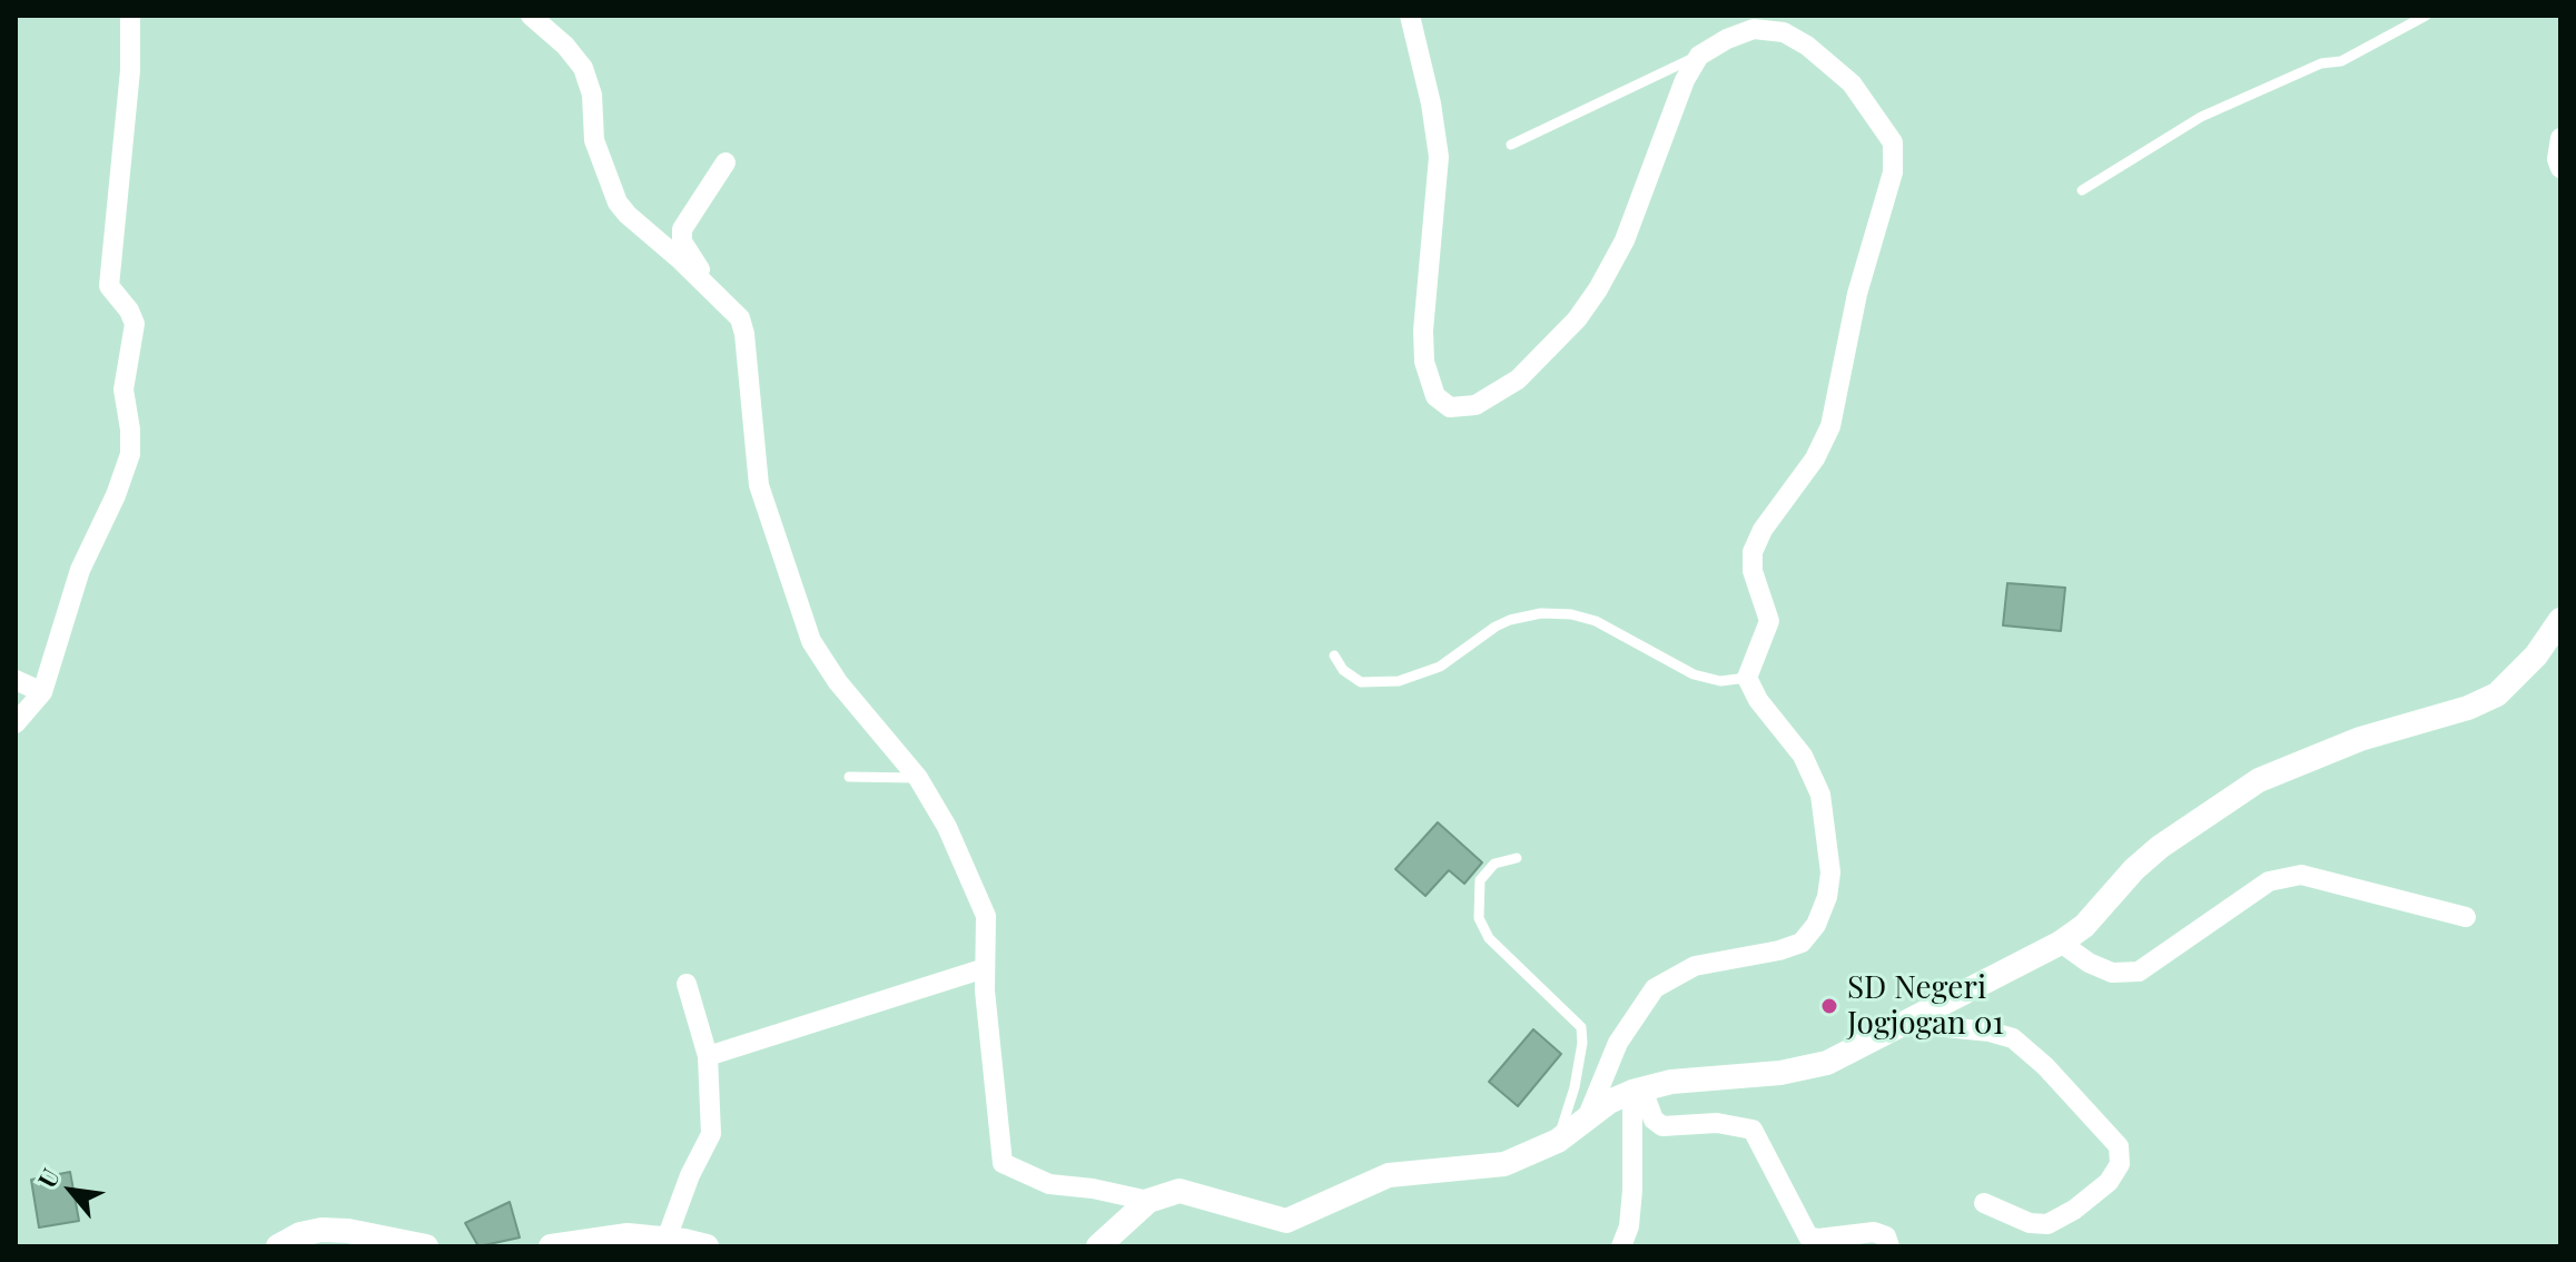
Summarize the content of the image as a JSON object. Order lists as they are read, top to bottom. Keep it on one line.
{"places":["SD Negeri Jogjogan 01"],"north":"top left"}
